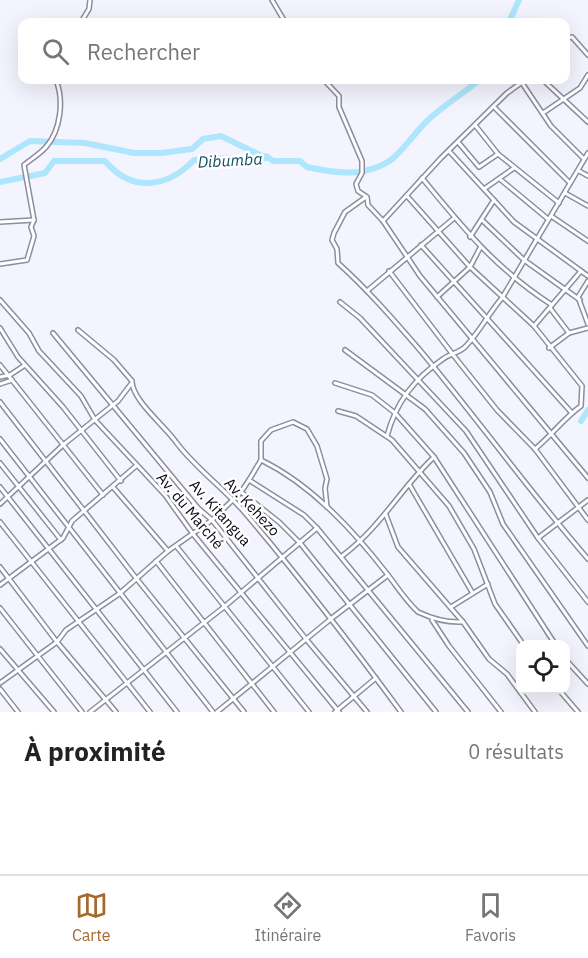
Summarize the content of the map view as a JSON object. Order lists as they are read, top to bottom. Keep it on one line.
{"streets":{"street":["Av. Kehezo","Av. du Marché","Av. Kitangua"]},"water":["Dibumba"],"page":{"search":"Rechercher","heading":["À proximité","0 résultats"],"nav":["Carte","Itinéraire","Favoris"]}}
